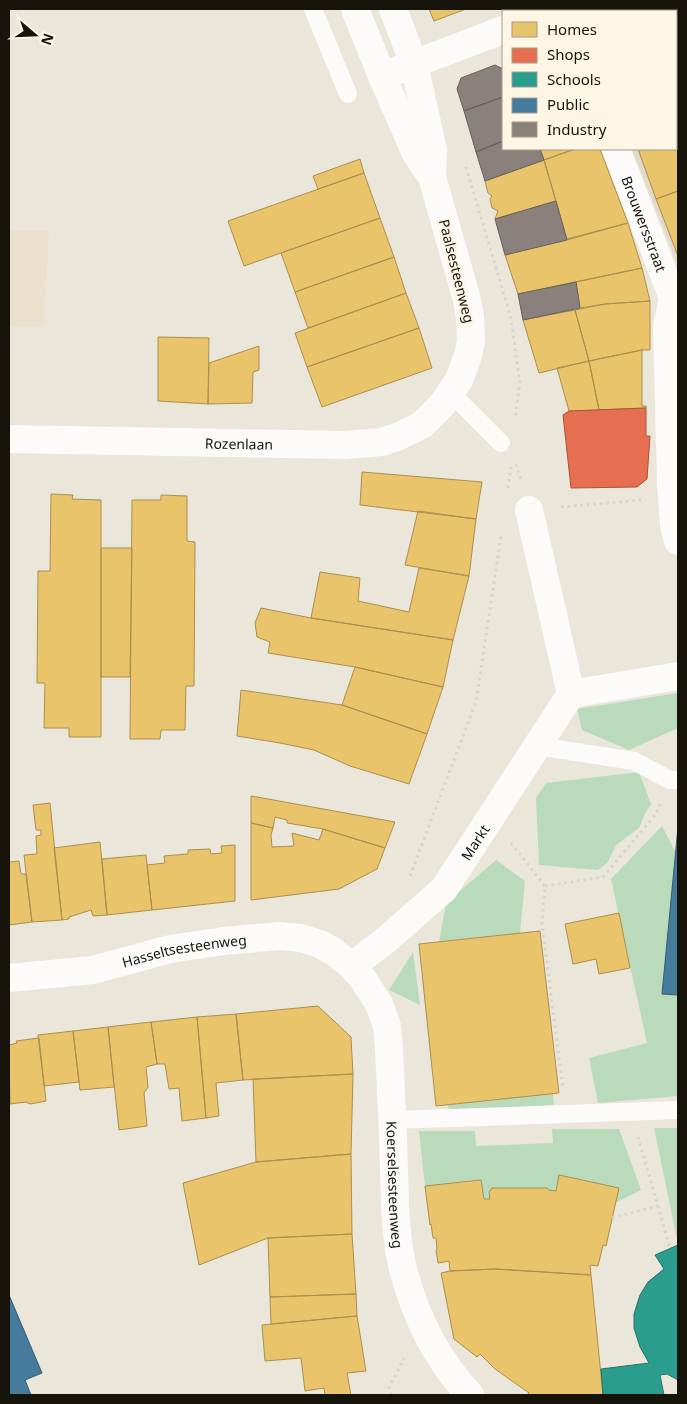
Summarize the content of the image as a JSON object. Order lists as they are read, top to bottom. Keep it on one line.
{"streets":{"street":["Brouwersstraat","Paalsesteenweg","Rozenlaan","Markt","Hasseltsesteenweg","Koerselsesteenweg"]},"crossings":[["Paalsesteenweg","Rozenlaan"],["Markt","Hasseltsesteenweg"],["Markt","Koerselsesteenweg"],["Hasseltsesteenweg","Koerselsesteenweg"]],"legend":["Homes","Shops","Schools","Public","Industry"],"north":"right"}
